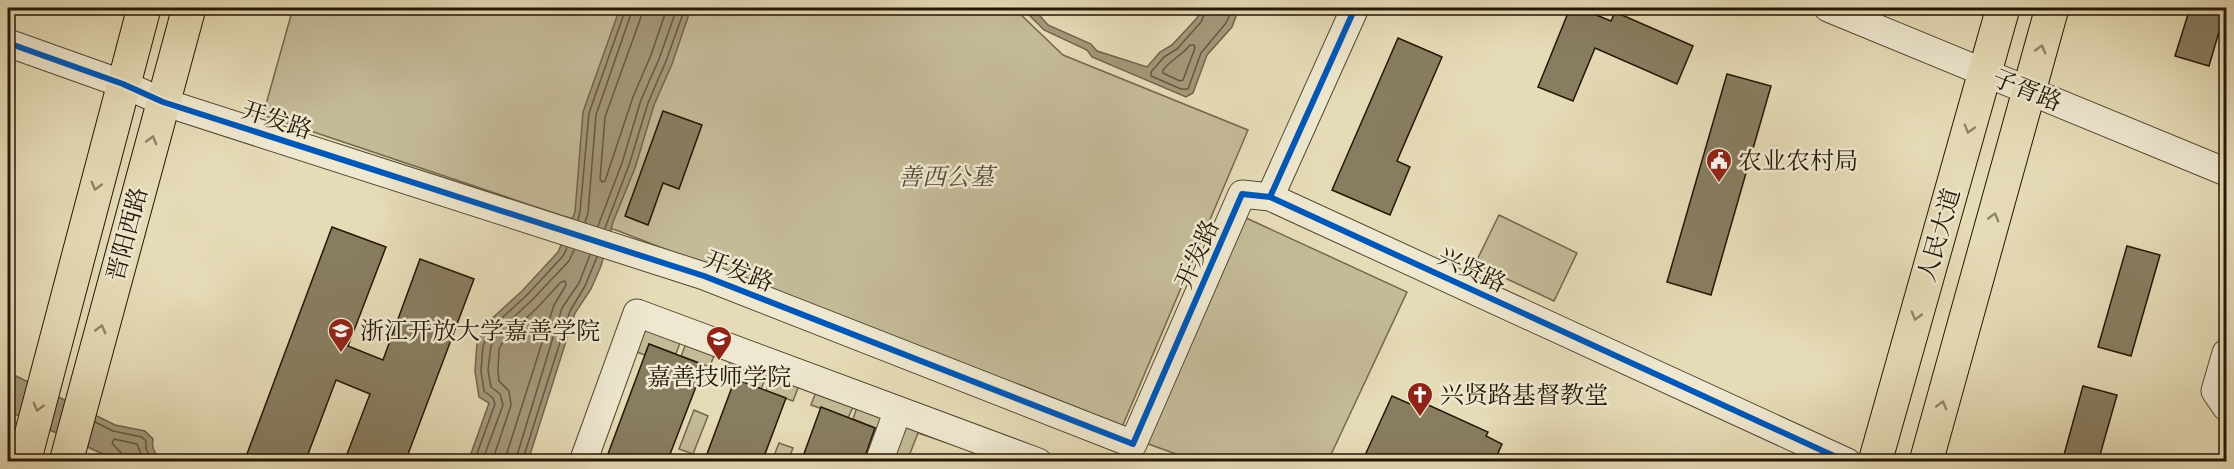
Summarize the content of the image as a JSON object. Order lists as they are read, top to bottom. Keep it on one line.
{"streets":{"main road":["晋阳西路","人民大道"],"street":["子胥路","开发路","兴贤路"]},"crossings":[["子胥路","人民大道"],["开发路","晋阳西路"],["开发路","兴贤路"]],"parks":["善西公墓"],"places":{"public building":["农业农村局"],"school or university":["浙江开放大学嘉善学院","嘉善技师学院"],"church":["兴贤路基督教堂"]}}
